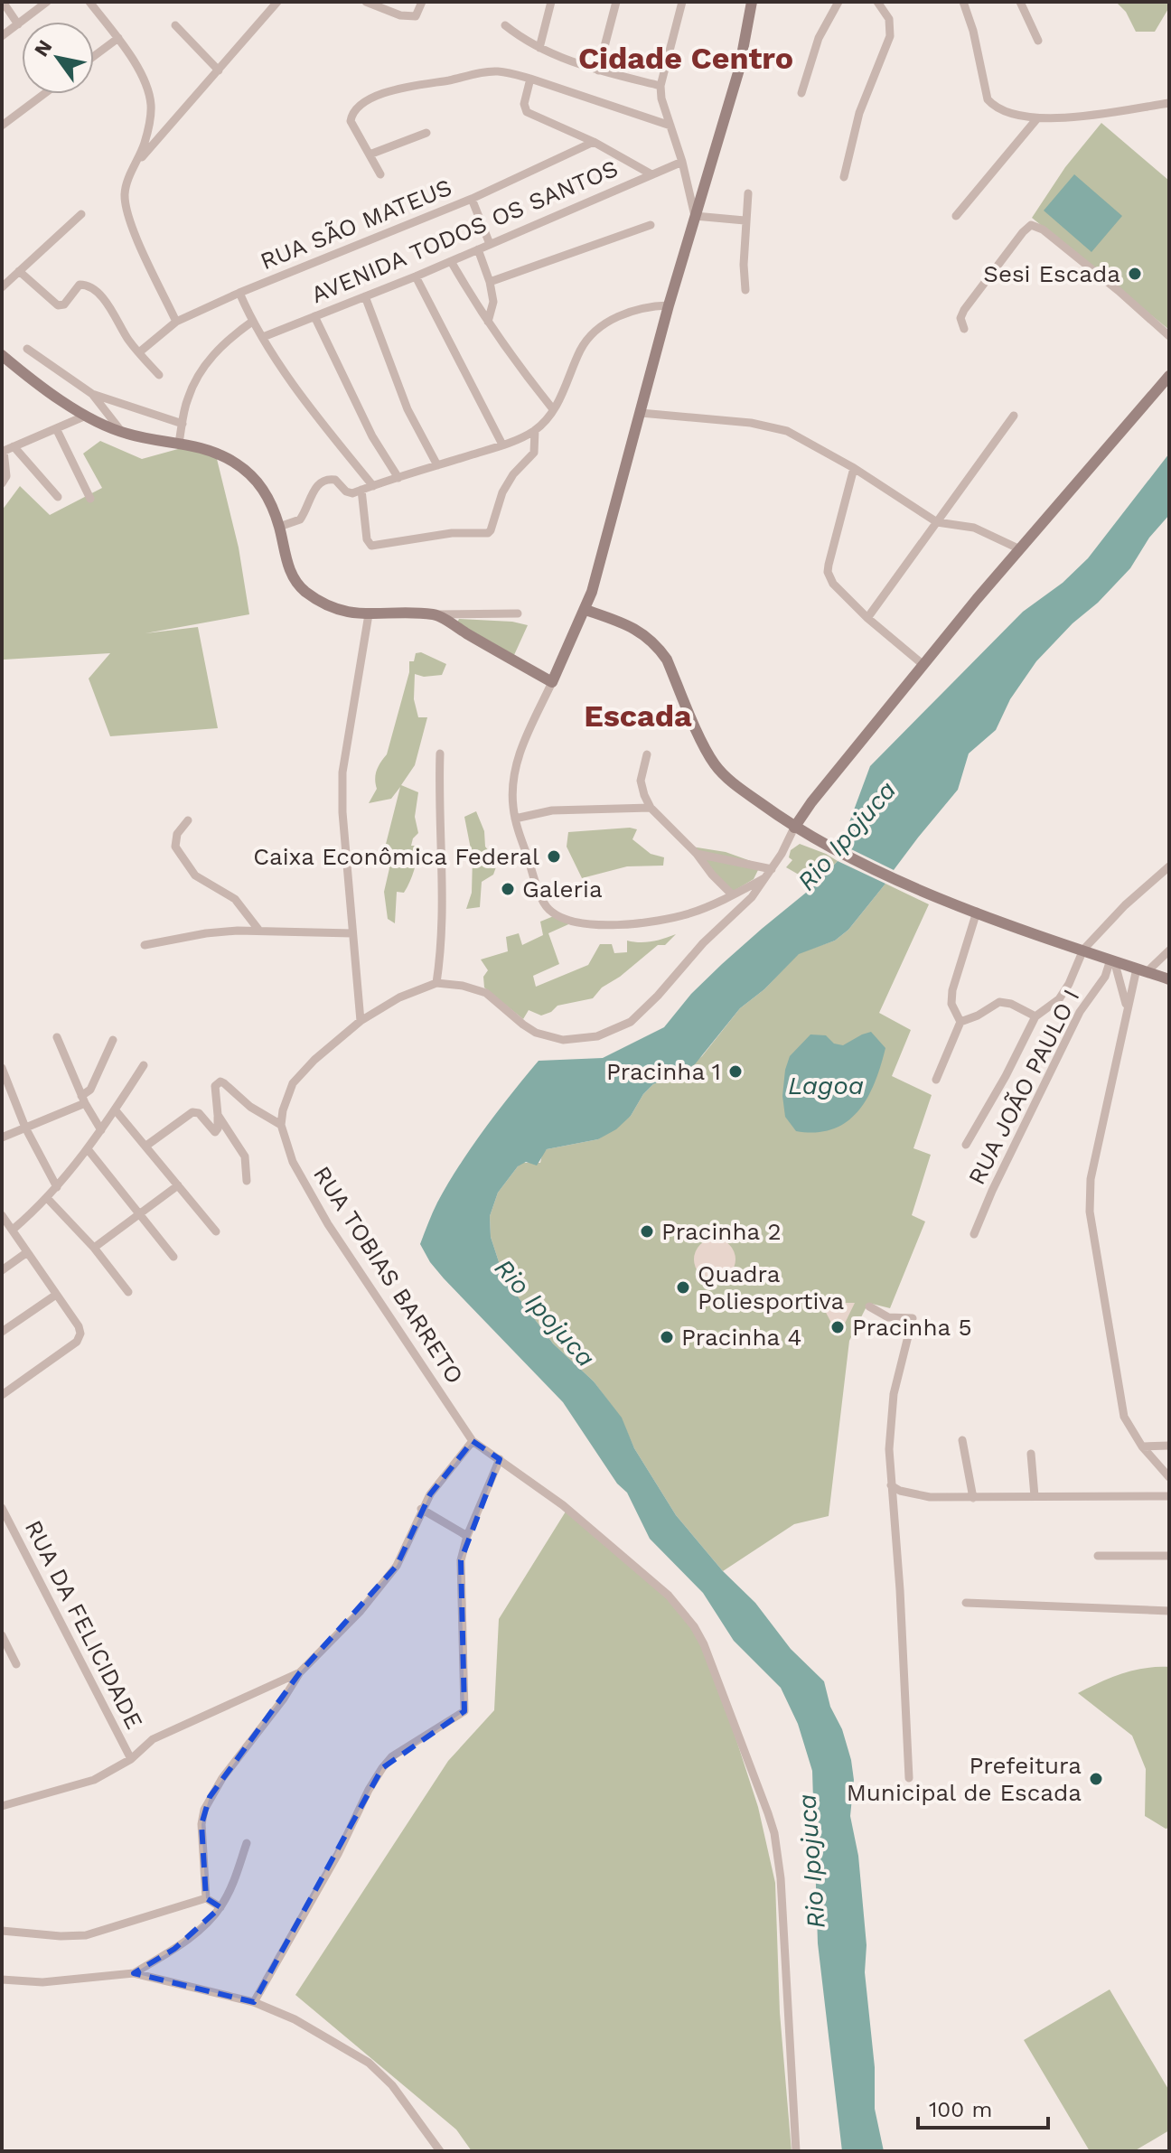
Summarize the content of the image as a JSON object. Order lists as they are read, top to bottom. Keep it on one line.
{"streets":{"street":["RUA SÃO MATEUS","AVENIDA TODOS OS SANTOS","RUA JOÃO PAULO I","RUA TOBIAS BARRETO","RUA DA FELICIDADE"]},"districts":["Cidade Centro","Escada"],"water":["Rio Ipojuca","Lagoa"],"places":["Sesi Escada","Caixa Econômica Federal","Galeria","Pracinha 1","Pracinha 2","Quadra Poliesportiva","Pracinha 5","Pracinha 4","Prefeitura Municipal de Escada"],"scale_bar":"100 m","north":"top left"}
